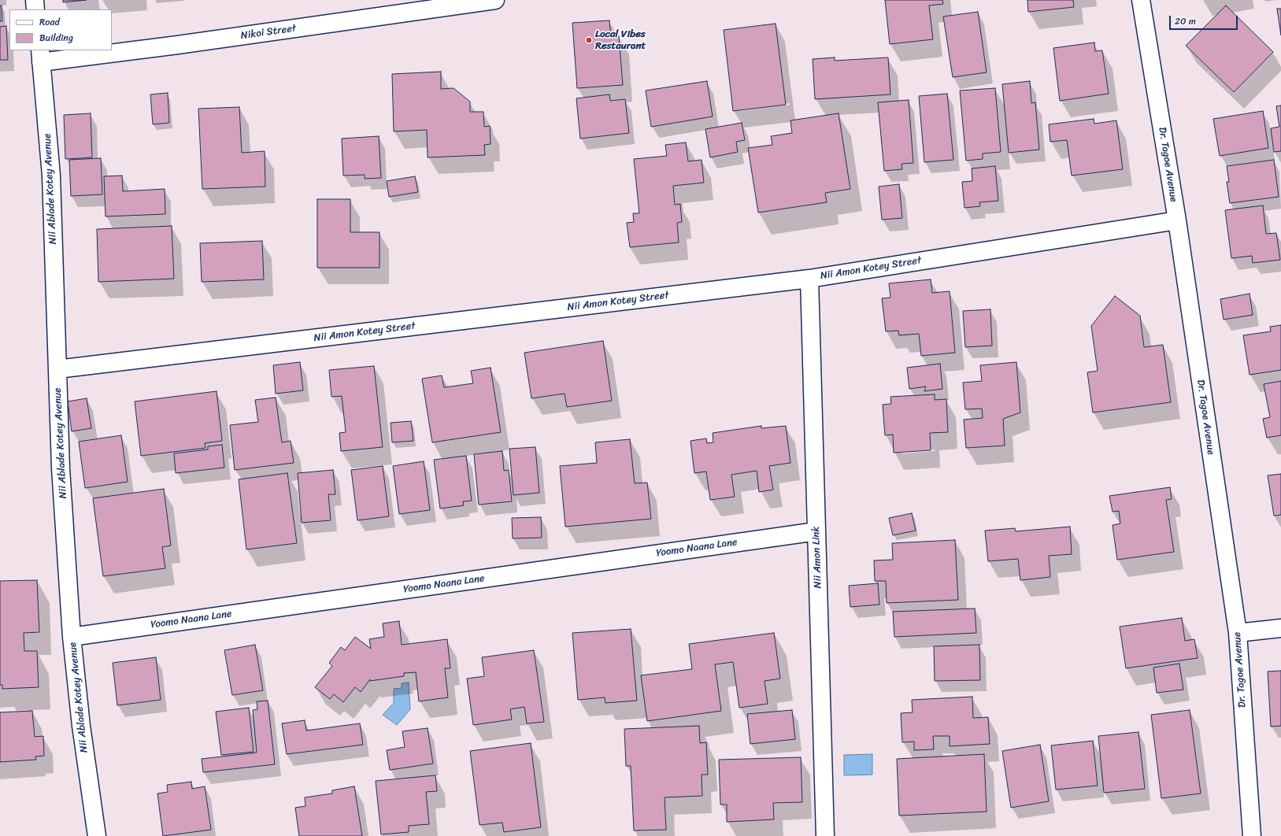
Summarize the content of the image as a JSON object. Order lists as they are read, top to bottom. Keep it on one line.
{"streets":{"street":["Nikoi Street","Dr. Tagoe Avenue","Nii Ablade Kotey Avenue","Nii Amon Kotey Street","Yoomo Naana Lane","Nii Amon Link"]},"crossings":[["Nikoi Street","Nii Ablade Kotey Avenue"],["Dr. Tagoe Avenue","Nii Amon Kotey Street"],["Nii Ablade Kotey Avenue","Nii Amon Kotey Street"],["Nii Ablade Kotey Avenue","Yoomo Naana Lane"],["Nii Amon Kotey Street","Nii Amon Link"],["Yoomo Naana Lane","Nii Amon Link"]],"places":["Local Vibes Restaurant"],"legend":["Road","Building"],"scale_bar":"20 m"}
